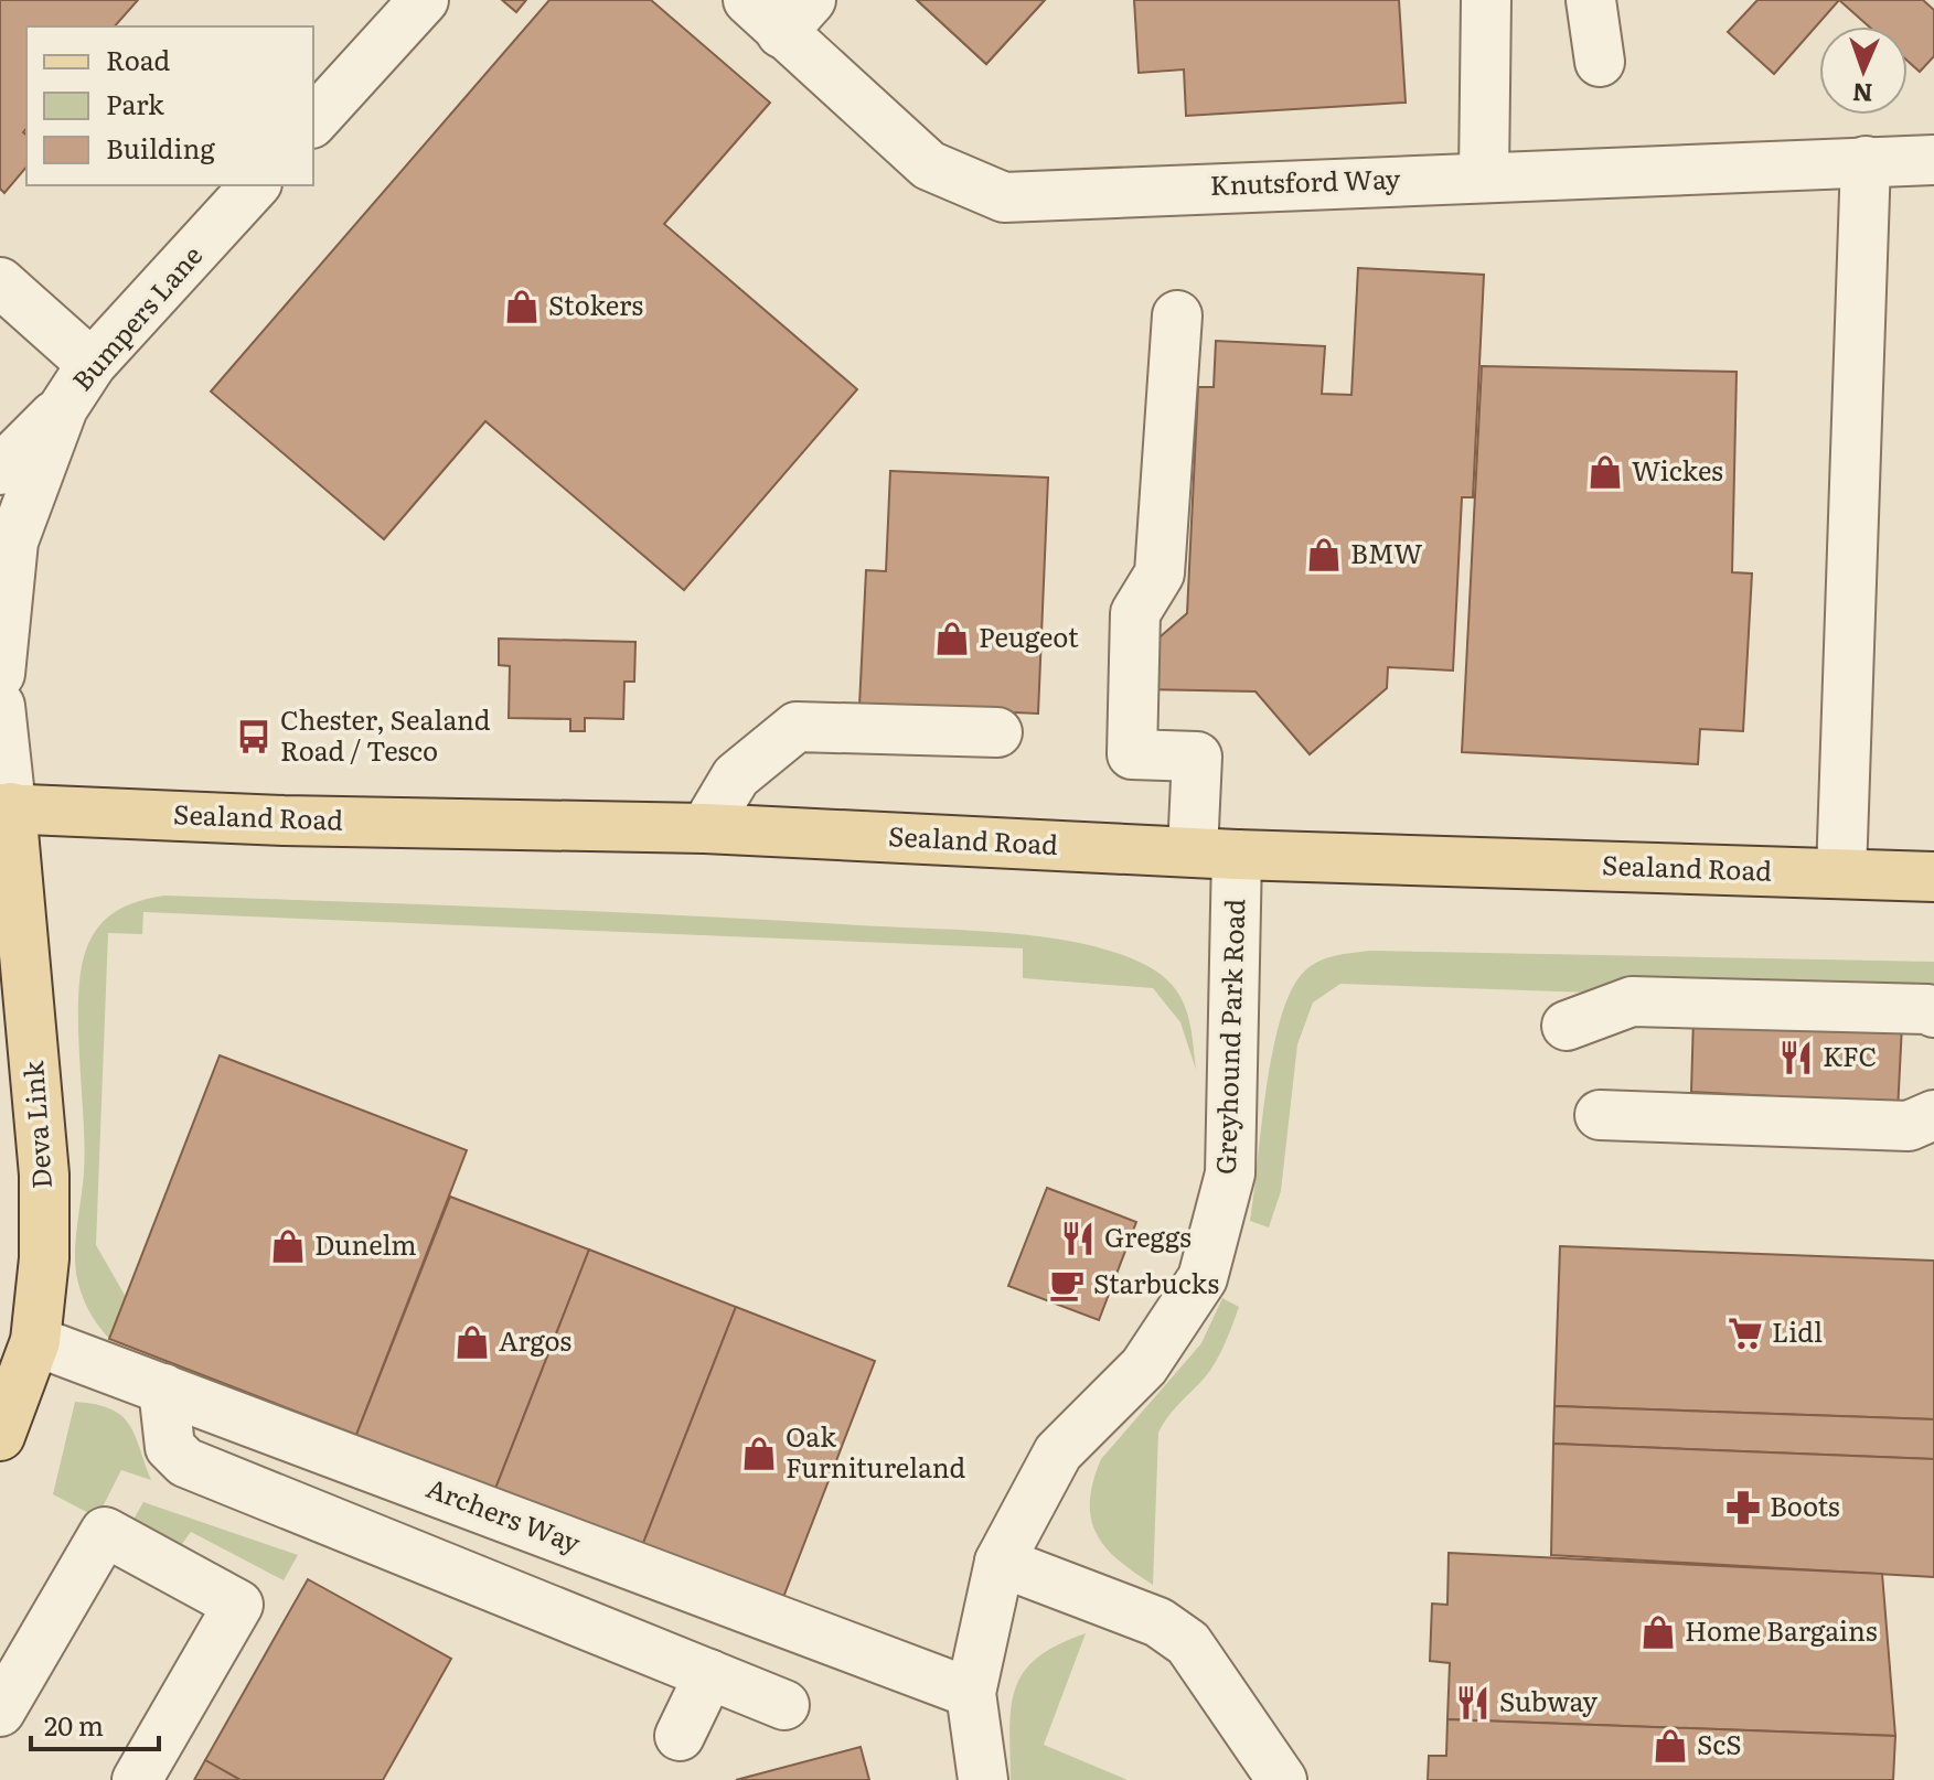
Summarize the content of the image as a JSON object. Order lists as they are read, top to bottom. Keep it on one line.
{"streets":{"main road":["Sealand Road","Deva Link"],"street":["Knutsford Way","Bumpers Lane","Greyhound Park Road","Archers Way"]},"crossings":[["Sealand Road","Greyhound Park Road"],["Sealand Road","Deva Link"],["Greyhound Park Road","Archers Way"],["Deva Link","Archers Way"]],"places":{"shop":["Stokers","Wickes","BMW","Peugeot","Dunelm","Argos","Oak Furnitureland","Home Bargains","ScS"],"bus stop":["Chester, Sealand Road / Tesco"],"restaurant":["KFC","Greggs","Subway"],"cafe":["Starbucks"],"supermarket":["Lidl"],"pharmacy":["Boots"]},"legend":["Road","Park","Building"],"scale_bar":"20 m","north":"bottom"}
